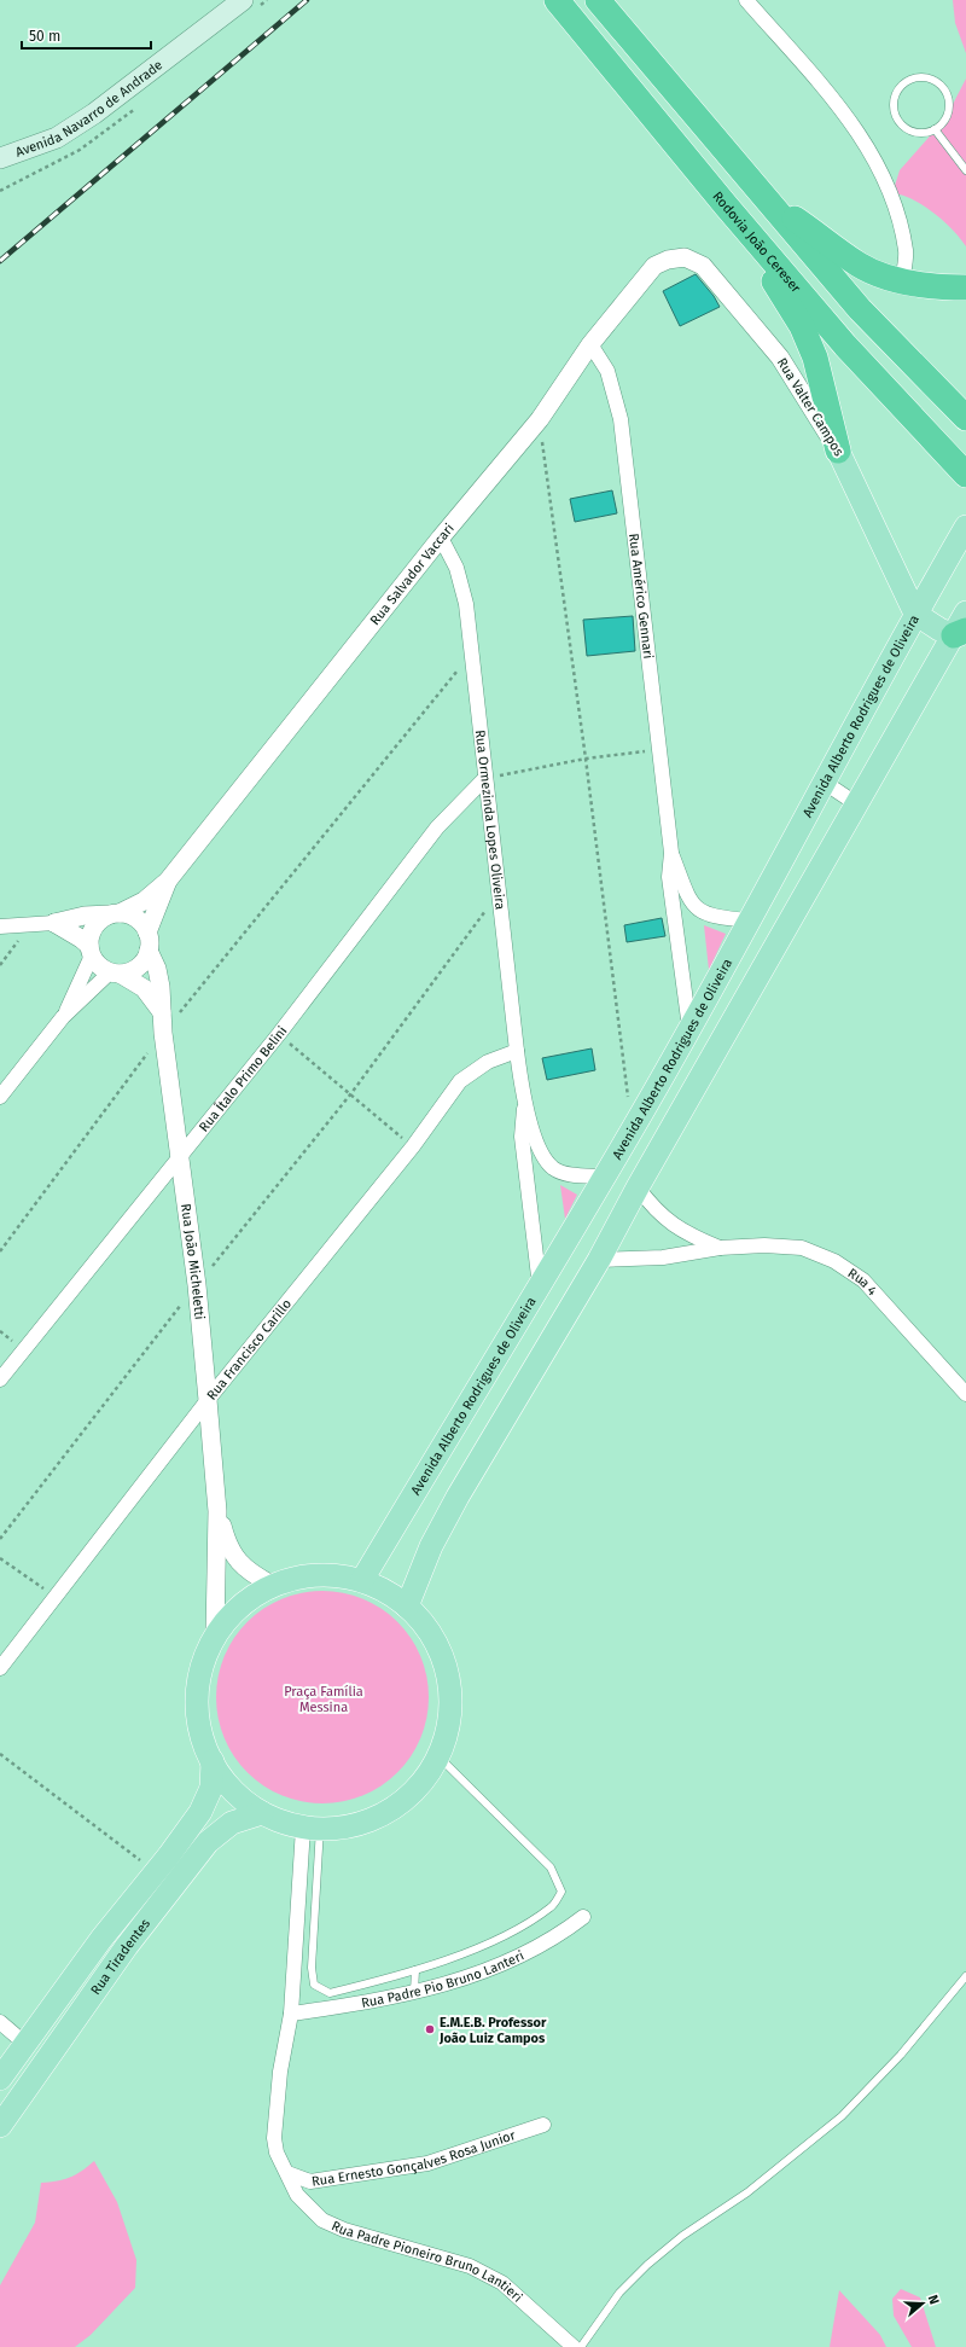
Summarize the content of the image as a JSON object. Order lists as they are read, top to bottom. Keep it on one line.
{"streets":{"highway":["Rodovia João Cereser"],"main road":["Avenida Navarro de Andrade","Rua Valter Campos","Avenida Alberto Rodrigues de Oliveira","Rua Tiradentes"],"street":["Rua Salvador Vaccari","Rua Américo Gennari","Rua Ormezinda Lopes Oliveira","Rua Ítalo Primo Belini","Rua João Micheletti","Rua 4","Rua Francisco Carillo","Rua Padre Pio Bruno Lanteri","Rua Ernesto Gonçalves Rosa Junior","Rua Padre Pioneiro Bruno Lantieri"]},"crossings":[["Rua Valter Campos","Rua Salvador Vaccari"],["Rua Valter Campos","Avenida Alberto Rodrigues de Oliveira"],["Rua Salvador Vaccari","Rua Américo Gennari"],["Rua Salvador Vaccari","Rua Ormezinda Lopes Oliveira"],["Rua Salvador Vaccari","Rua João Micheletti"],["Rua Américo Gennari","Avenida Alberto Rodrigues de Oliveira"],["Avenida Alberto Rodrigues de Oliveira","Rua Ormezinda Lopes Oliveira"],["Rua Ormezinda Lopes Oliveira","Rua Ítalo Primo Belini"],["Rua Ormezinda Lopes Oliveira","Rua Francisco Carillo"],["Rua Ítalo Primo Belini","Rua João Micheletti"],["Rua João Micheletti","Rua Francisco Carillo"],["Rua Ernesto Gonçalves Rosa Junior","Rua Padre Pioneiro Bruno Lantieri"]],"parks":["Praça Família Messina"],"places":["E.M.E.B. Professor João Luiz Campos"],"scale_bar":"50 m","north":"right"}
